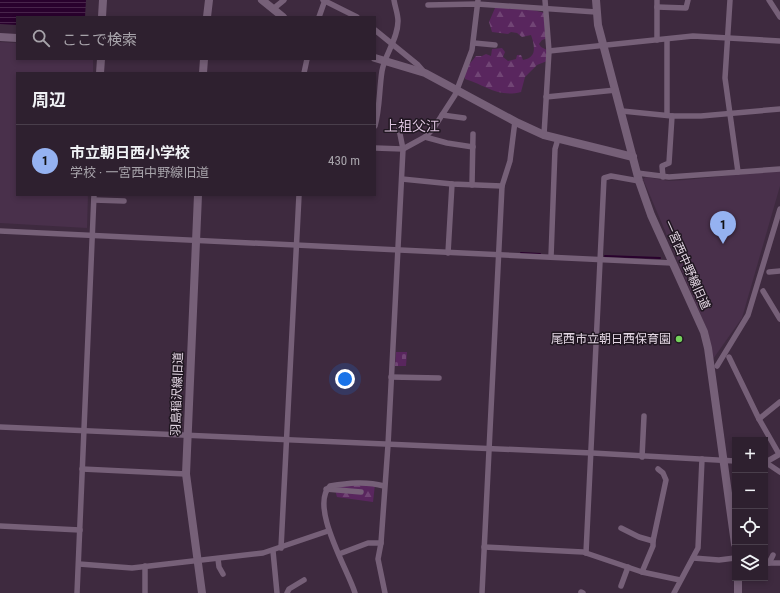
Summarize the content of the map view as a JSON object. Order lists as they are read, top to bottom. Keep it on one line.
{"streets":{"street":["一宮西中野線旧道","羽島稲沢線旧道"]},"districts":["上祖父江"],"places":["尾西市立朝日西保育園"],"page":{"search":"ここで検索","heading":"周辺","list":[{"mark":"1","name":"市立朝日西小学校","note":"学校 · 一宮西中野線旧道","value":"430 m"}],"pins":"1","map_buttons":["+","−"]}}
